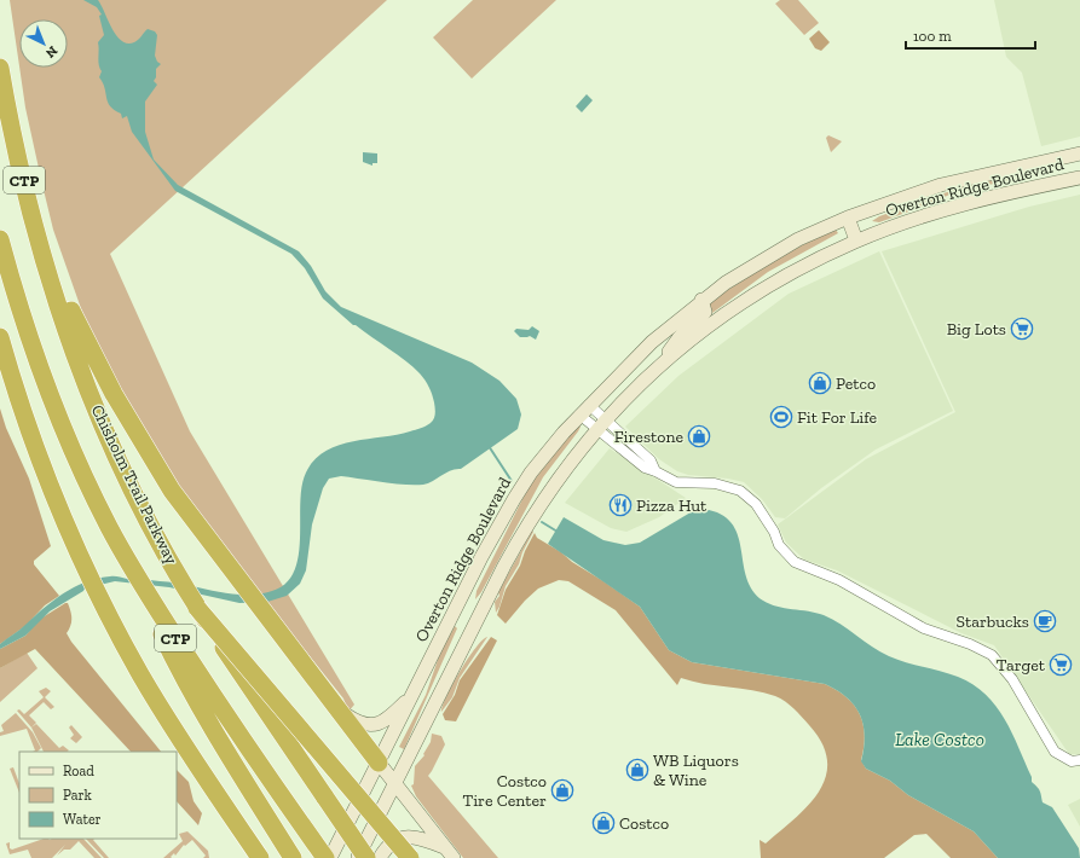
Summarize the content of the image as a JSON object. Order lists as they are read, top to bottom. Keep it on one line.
{"streets":{"highway":["CTP","Chisholm Trail Parkway"],"street":["Overton Ridge Boulevard"]},"water":["Lake Costco"],"places":{"supermarket":["Big Lots","Target"],"shop":["Petco","Firestone","WB Liquors & Wine","Costco Tire Center","Costco"],"sports":["Fit For Life"],"restaurant":["Pizza Hut"],"cafe":["Starbucks"]},"legend":["Road","Park","Water"],"scale_bar":"100 m","north":"bottom right"}
